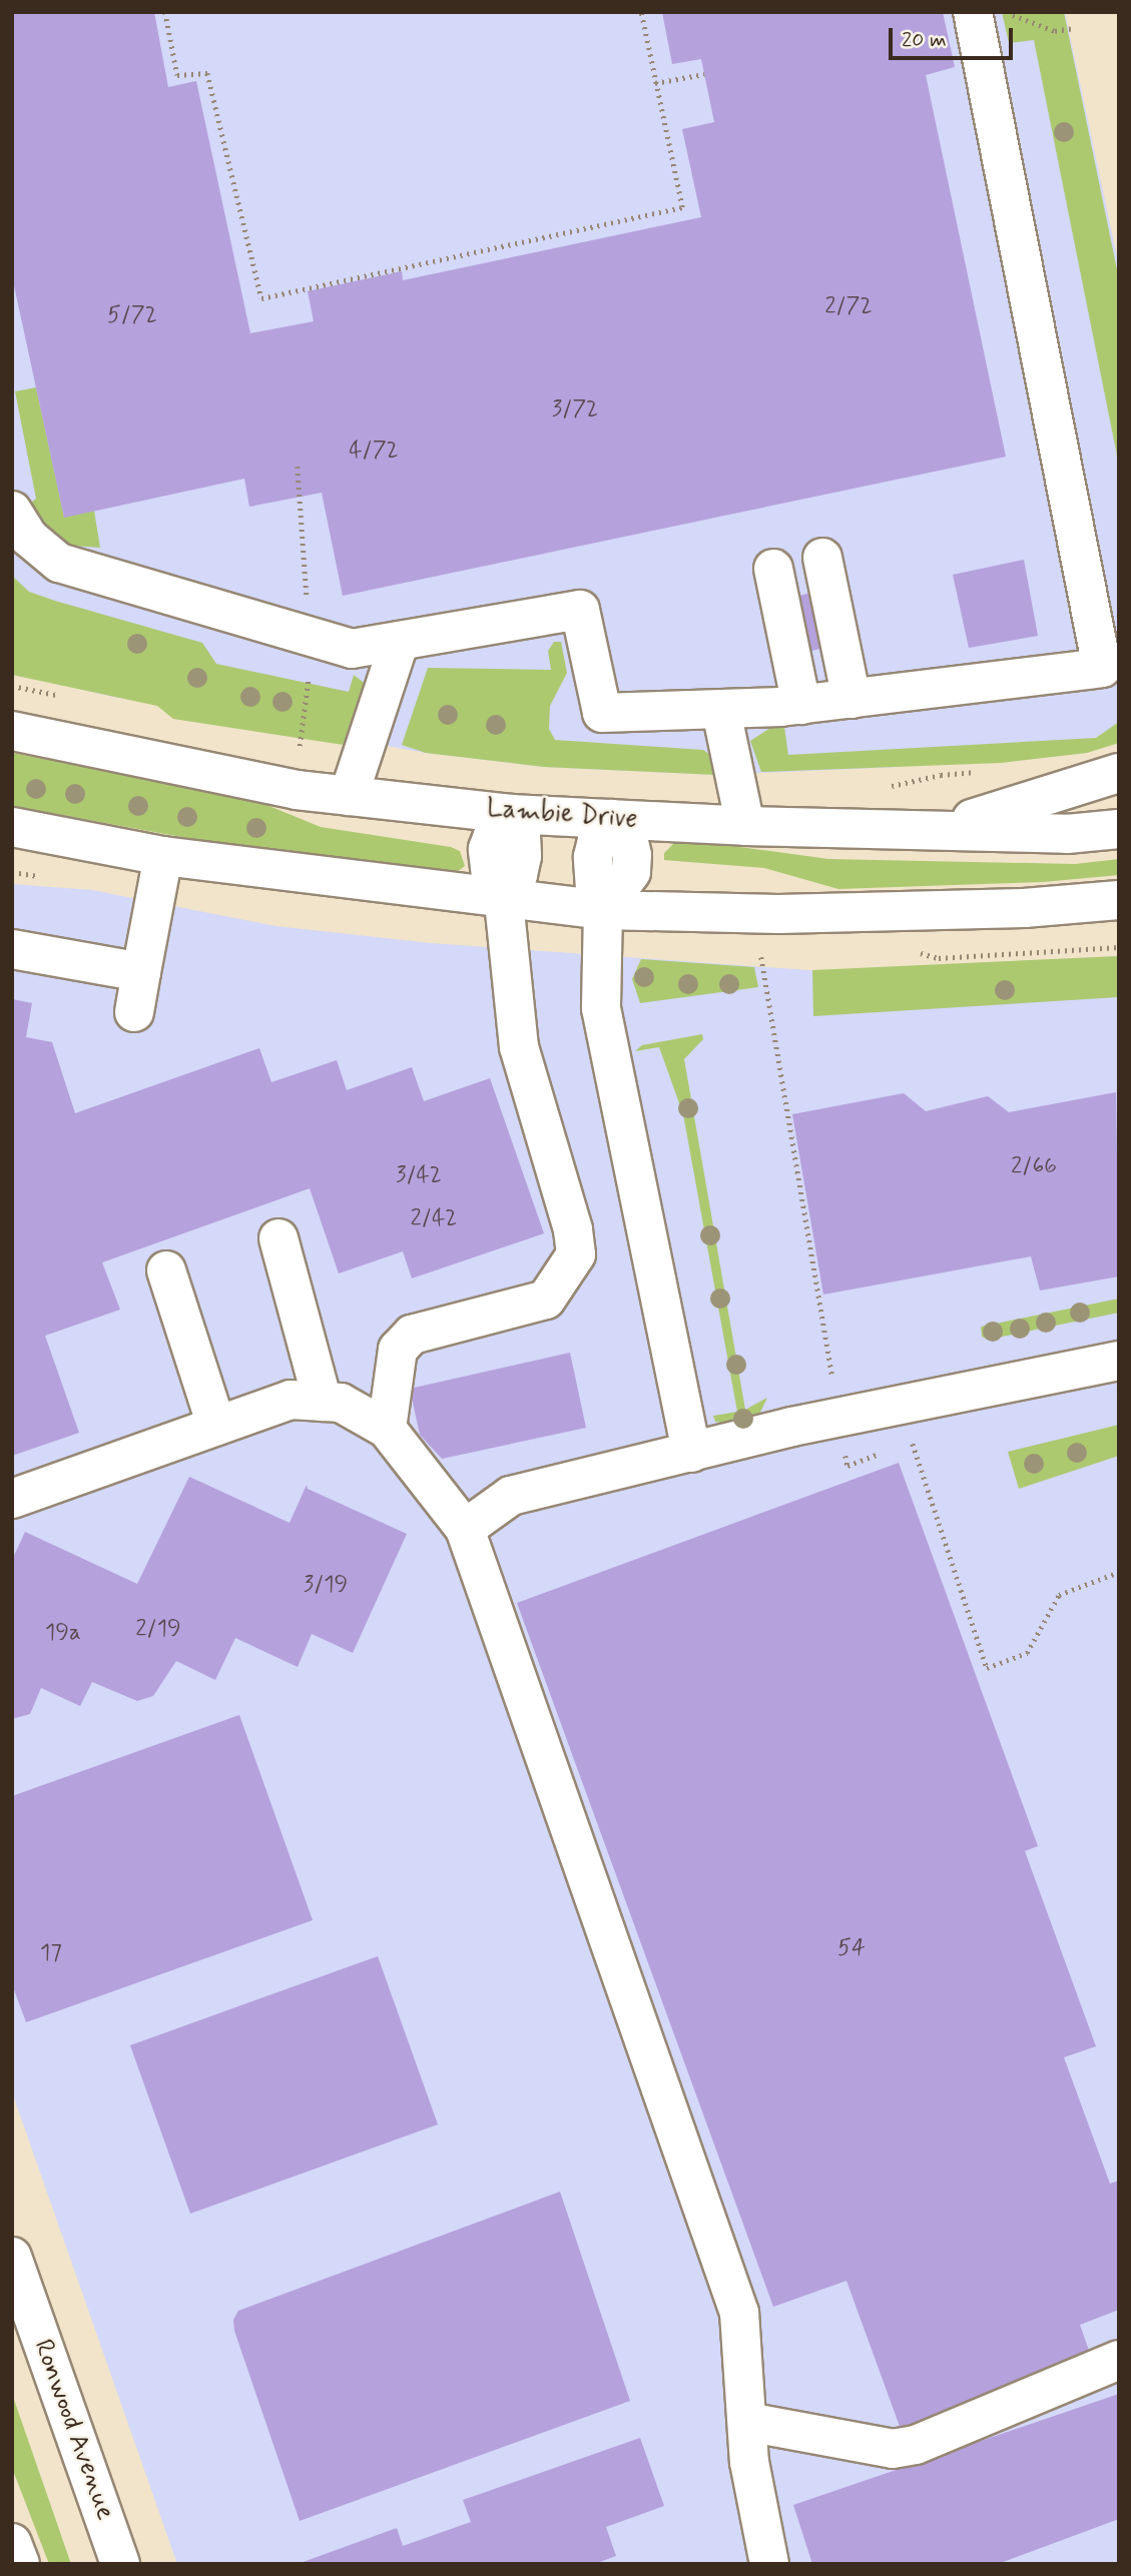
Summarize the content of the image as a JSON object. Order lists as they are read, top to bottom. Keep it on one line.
{"streets":{"main road":["Lambie Drive","Ronwood Avenue"]},"house_numbers":["2/72","5/72","3/72","4/72","2/66","3/42","2/42","3/19","2/19","19a","54","17"],"scale_bar":"20 m"}
